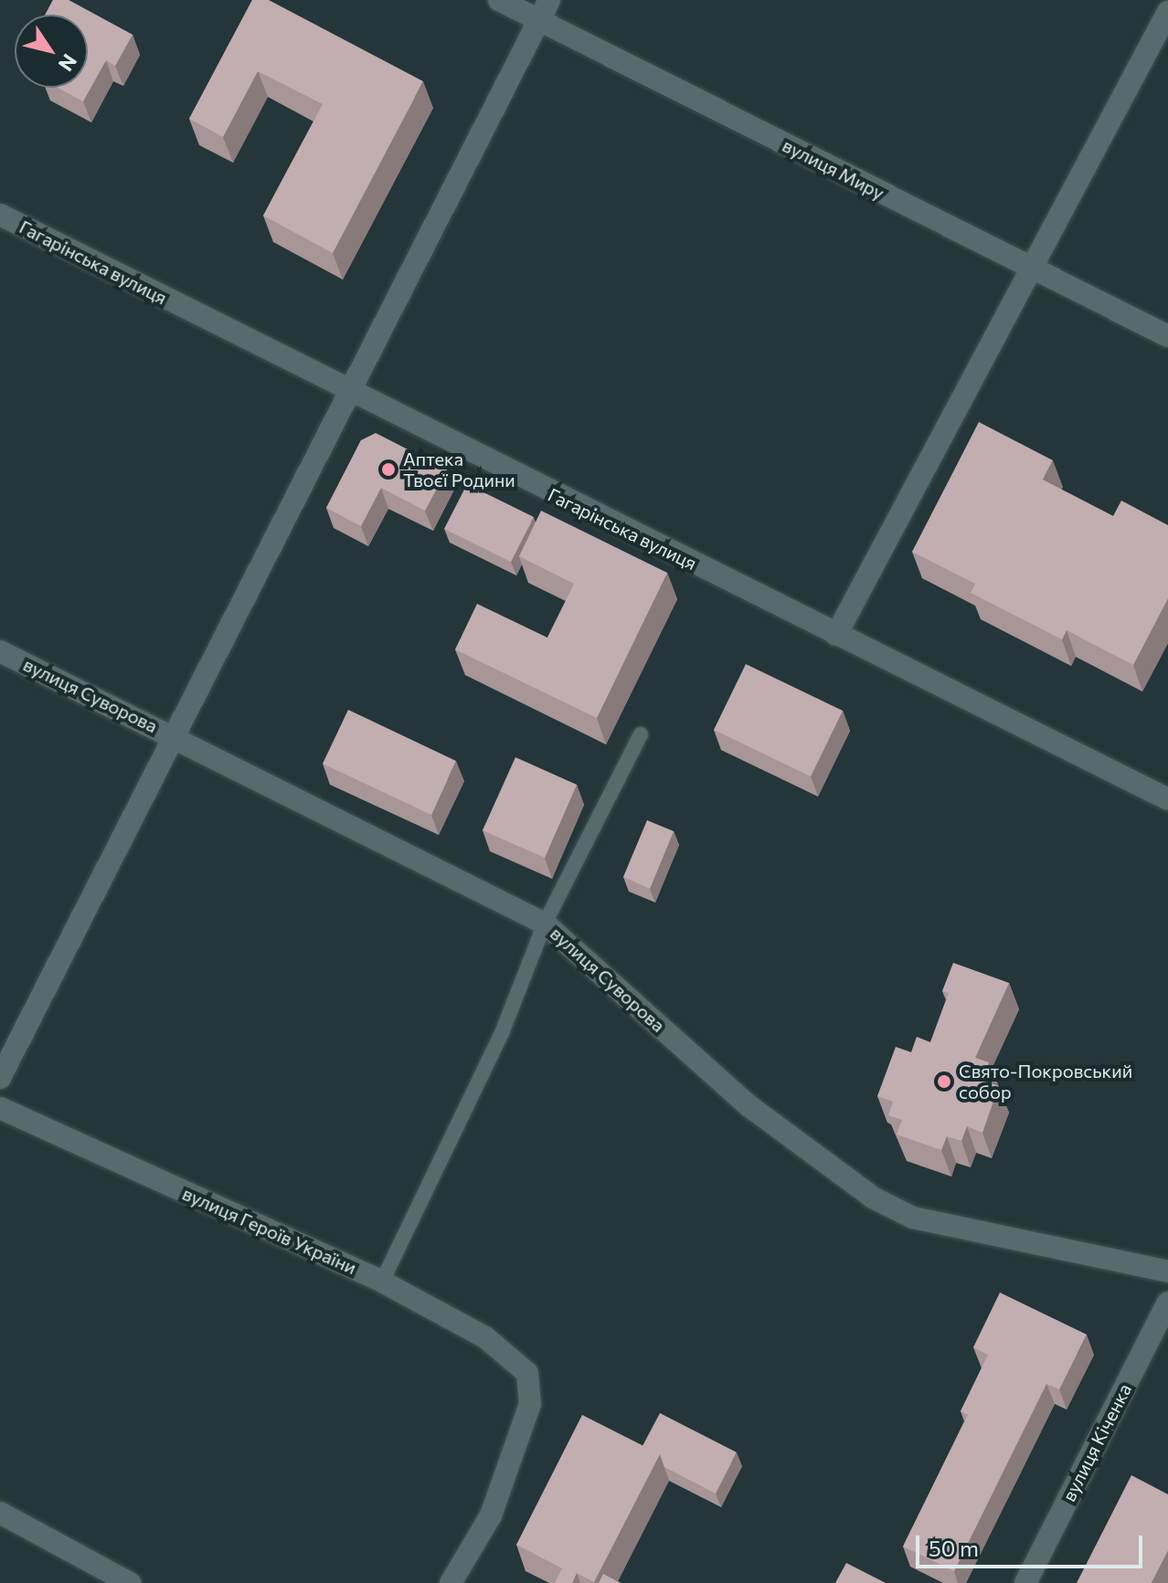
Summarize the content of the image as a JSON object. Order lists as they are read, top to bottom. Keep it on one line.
{"streets":{"street":["вулиця Миру","Гагарінська вулиця","вулиця Суворова","вулиця Героїв України","вулиця Кіченка"]},"places":["Аптека Твоєї Родини","Свято-Покровський собор"],"scale_bar":"50 m","north":"bottom right"}
